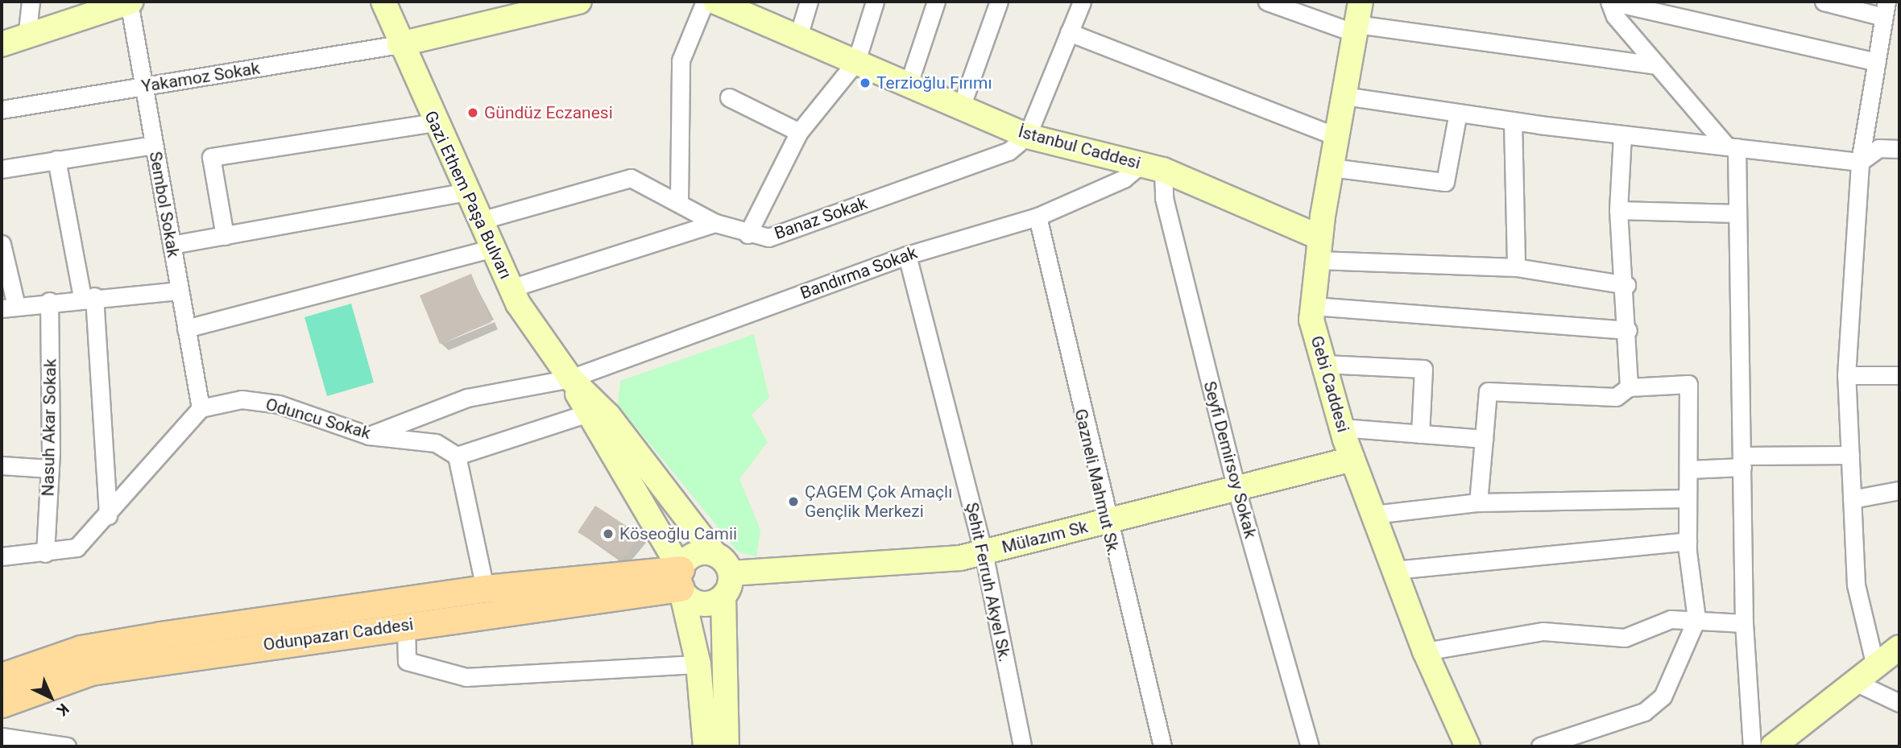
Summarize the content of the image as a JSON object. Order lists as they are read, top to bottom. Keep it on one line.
{"streets":{"main road":["İstanbul Caddesi","Gazi Ethem Paşa Bulvarı","Gebi Caddesi","Mülazım Sk","Odunpazarı Caddesi"],"street":["Yakamoz Sokak","Sembol Sokak","Banaz Sokak","Bandırma Sokak","Oduncu Sokak","Nasuh Akar Sokak","Seyfi Demirsoy Sokak","Gazneli Mahmut Sk.","Şehit Ferruh Akyel Sk."]},"crossings":[["Yakamoz Sokak","Gazi Ethem Paşa Bulvarı"],["Yakamoz Sokak","Sembol Sokak"],["İstanbul Caddesi","Banaz Sokak"],["İstanbul Caddesi","Bandırma Sokak"],["İstanbul Caddesi","Gebi Caddesi"],["İstanbul Caddesi","Seyfi Demirsoy Sokak"],["Gazi Ethem Paşa Bulvarı","Banaz Sokak"],["Gazi Ethem Paşa Bulvarı","Bandırma Sokak"],["Gazi Ethem Paşa Bulvarı","Mülazım Sk"],["Gazi Ethem Paşa Bulvarı","Odunpazarı Caddesi"],["Sembol Sokak","Oduncu Sokak"],["Bandırma Sokak","Oduncu Sokak"],["Bandırma Sokak","Seyfi Demirsoy Sokak"],["Bandırma Sokak","Gazneli Mahmut Sk."],["Bandırma Sokak","Şehit Ferruh Akyel Sk."],["Gebi Caddesi","Mülazım Sk"],["Seyfi Demirsoy Sokak","Mülazım Sk"],["Gazneli Mahmut Sk.","Mülazım Sk"],["Mülazım Sk","Şehit Ferruh Akyel Sk."],["Mülazım Sk","Odunpazarı Caddesi"]],"places":["Terzioğlu Fırımı","Gündüz Eczanesi","ÇAGEM Çok Amaçlı Gençlik Merkezi","Köseoğlu Camii"],"north":"bottom right"}
